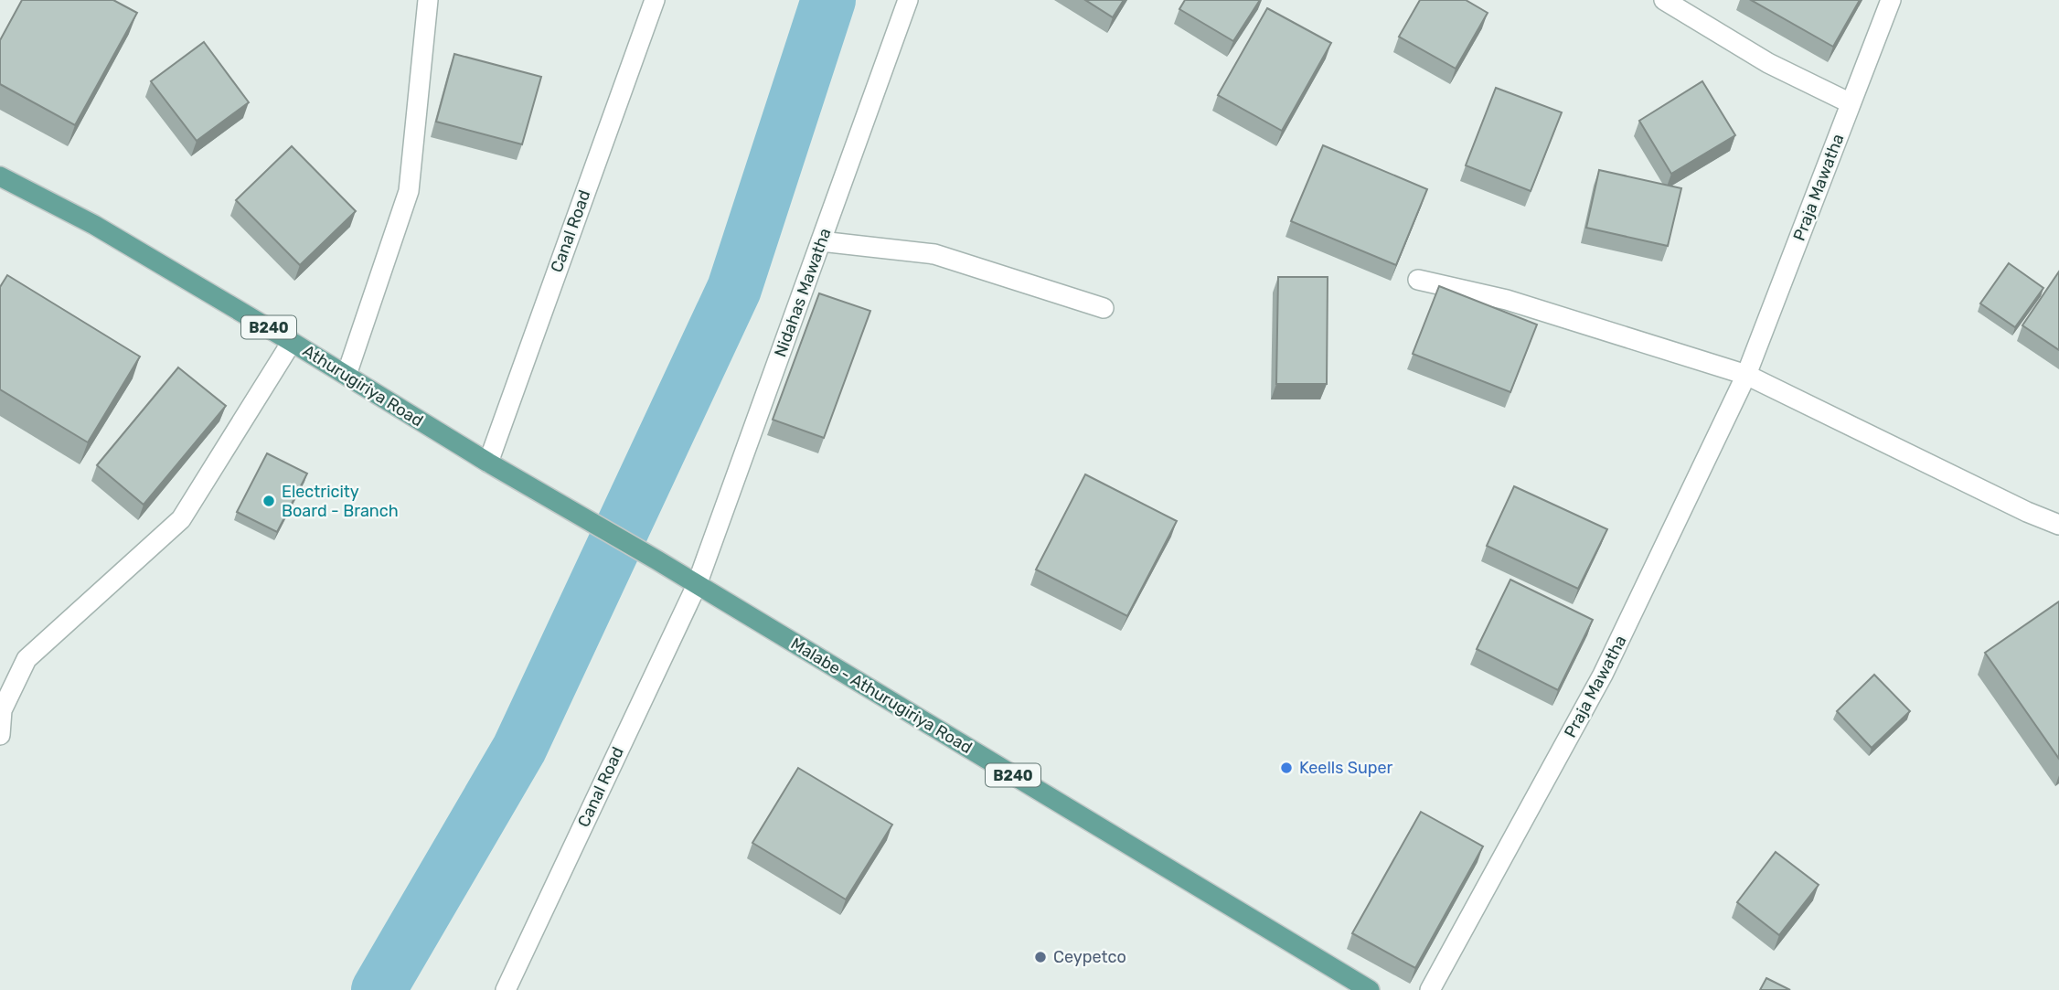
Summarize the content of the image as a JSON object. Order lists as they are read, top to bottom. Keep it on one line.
{"streets":{"main road":["B240","Athurugiriya Road","Malabe - Athurugiriya Road"],"street":["Praja Mawatha","Canal Road","Nidahas Mawatha"]},"crossings":[["Canal Road","Nidahas Mawatha"],["Canal Road","Athurugiriya Road"],["Canal Road","Malabe - Athurugiriya Road"],["Nidahas Mawatha","Malabe - Athurugiriya Road"],["Athurugiriya Road","Malabe - Athurugiriya Road"]],"places":["Electricity Board - Branch","Keells Super","Ceypetco"]}
